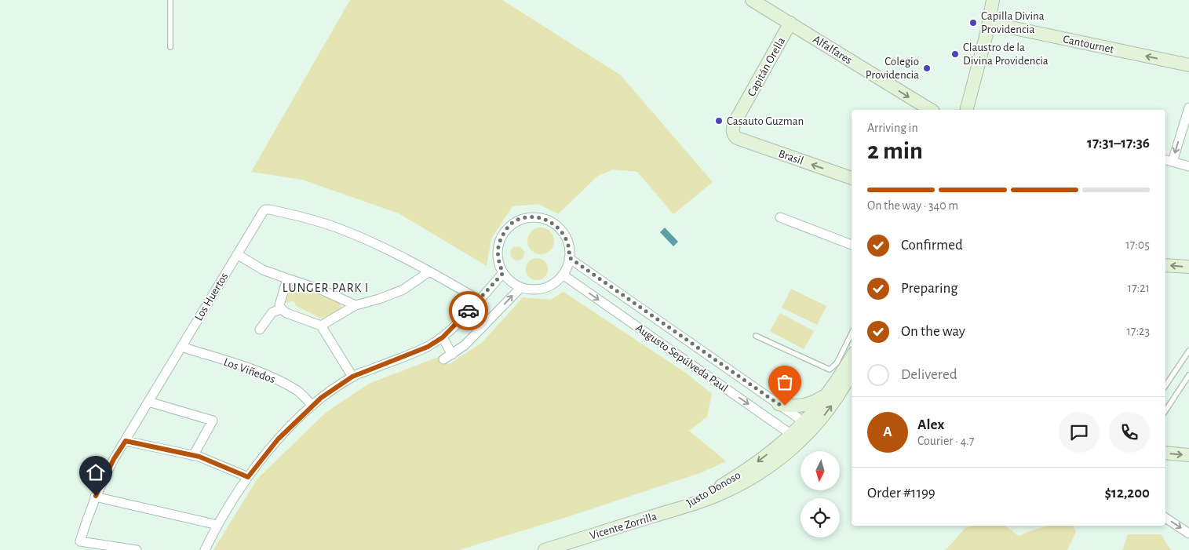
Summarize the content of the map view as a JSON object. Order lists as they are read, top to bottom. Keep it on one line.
{"streets":{"street":["Cantournet","Alfalfares","Capitán Orella","Brasil","Los Huertos","Augusto Sepúlveda Paul","Los Viñedos","Justo Donoso","Vicente Zorrilla"]},"crossings":[["Alfalfares","Capitán Orella"],["Capitán Orella","Brasil"],["Los Huertos","Los Viñedos"],["Augusto Sepúlveda Paul","Justo Donoso"],["Justo Donoso","Vicente Zorrilla"]],"one_way":["Cantournet","Alfalfares"],"districts":["LUNGER PARK I"],"places":["Capilla Divina Providencia","Claustro de la Divina Providencia","Colegio Providencia","Casauto Guzman"],"north":"bottom","page":{"heading":["2 min","Arriving in","17:31–17:36"],"panel":["Alex","Courier · 4.7","Order #1199","$12,200"],"bar":"On the way · 340 m","list":[["Confirmed","17:05"],["Preparing","17:21"],["On the way","17:23"],"Delivered"],"round":"A"}}
